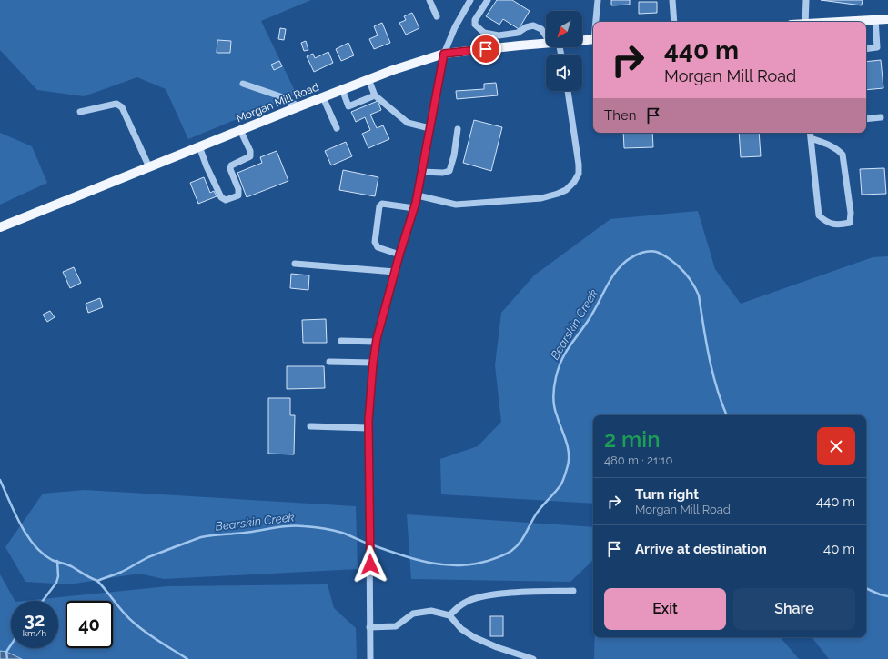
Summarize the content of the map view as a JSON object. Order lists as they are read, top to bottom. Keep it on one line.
{"streets":{"main road":["Morgan Mill Road"]},"water":["Bearskin Creek"],"north":"bottom left","page":{"turn":["440 m","Morgan Mill Road"],"then":"Then","heading":["2 min","480 m · 21:10"],"list":[{"name":"Turn right","note":"Morgan Mill Road","value":"440 m"},{"name":"Arrive at destination","value":"40 m"}],"buttons":["Exit","Share"],"speed":"32 km/h","limit":"40"}}
